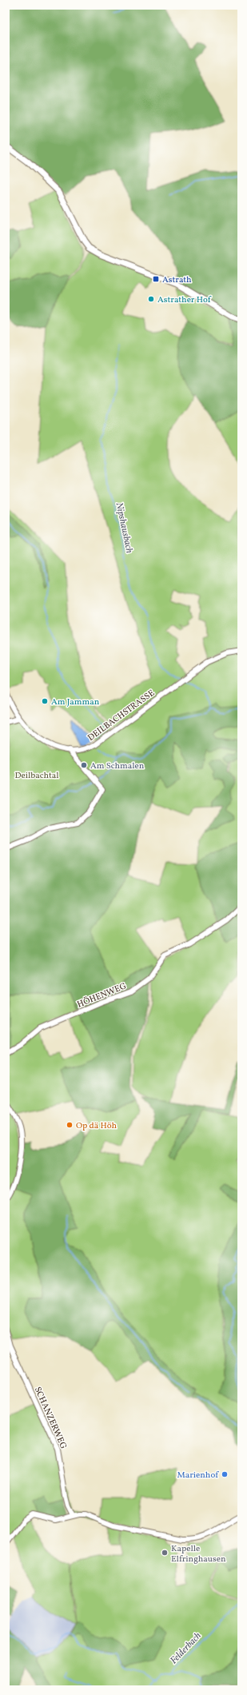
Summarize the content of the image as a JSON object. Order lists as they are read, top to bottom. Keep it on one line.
{"streets":{"street":["DEILBACHSTRASSE","HÖHENWEG","SCHANZERWEG"]},"water":["Nipshausbach","Felderbach"],"parks":["Deilbachtal"],"places":{"transit":["Astrath"],"other":["Astrather Hof","Am Jamman","Am Schmalen","Op dä Höh","Marienhof","Kapelle Elfringhausen"]}}
